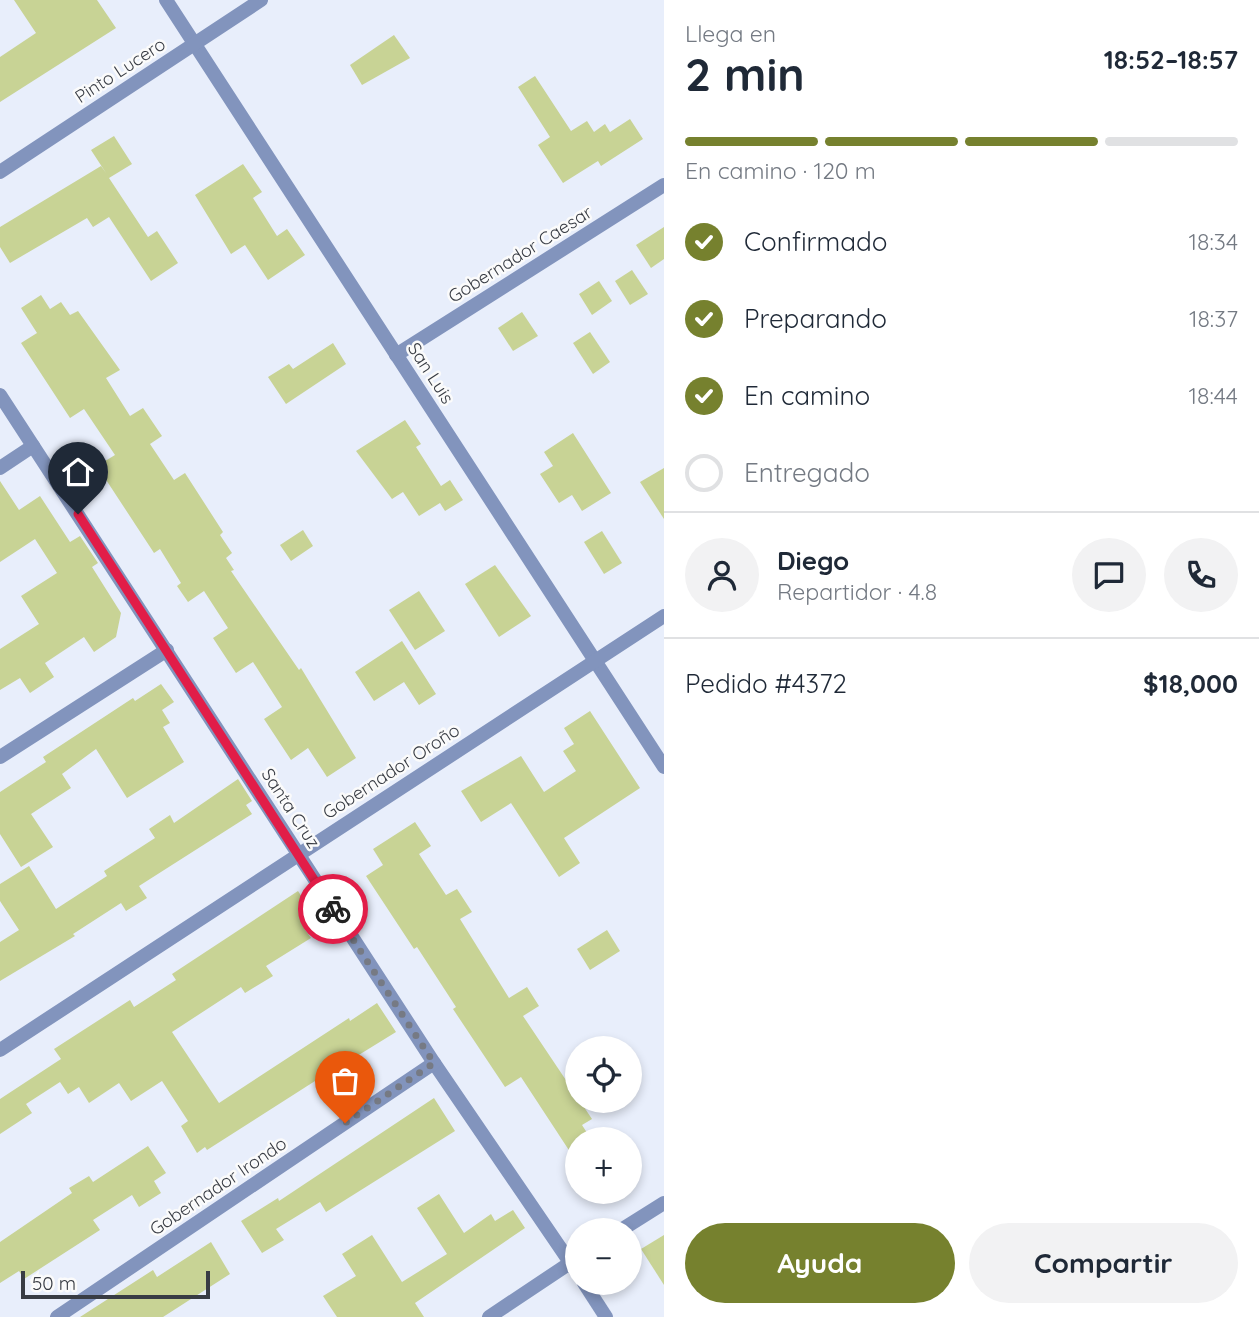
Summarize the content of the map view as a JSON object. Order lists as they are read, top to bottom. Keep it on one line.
{"streets":{"street":["Pinto Lucero","Gobernador Caesar","San Luis","Gobernador Oroño","Santa Cruz","Gobernador Irondo"]},"crossings":[["Pinto Lucero","San Luis"],["Gobernador Caesar","San Luis"],["San Luis","Gobernador Oroño"],["Gobernador Oroño","Santa Cruz"],["Santa Cruz","Gobernador Irondo"]],"scale_bar":"50 m","page":{"heading":["2 min","Llega en","18:52–18:57"],"panel":["Diego","Repartidor · 4.8","Pedido #4372","$18,000"],"bar":"En camino · 120 m","list":[["Confirmado","18:34"],["Preparando","18:37"],["En camino","18:44"],"Entregado"],"map_buttons":["+","−"],"buttons":["Ayuda","Compartir"],"scale":"50 m"}}
